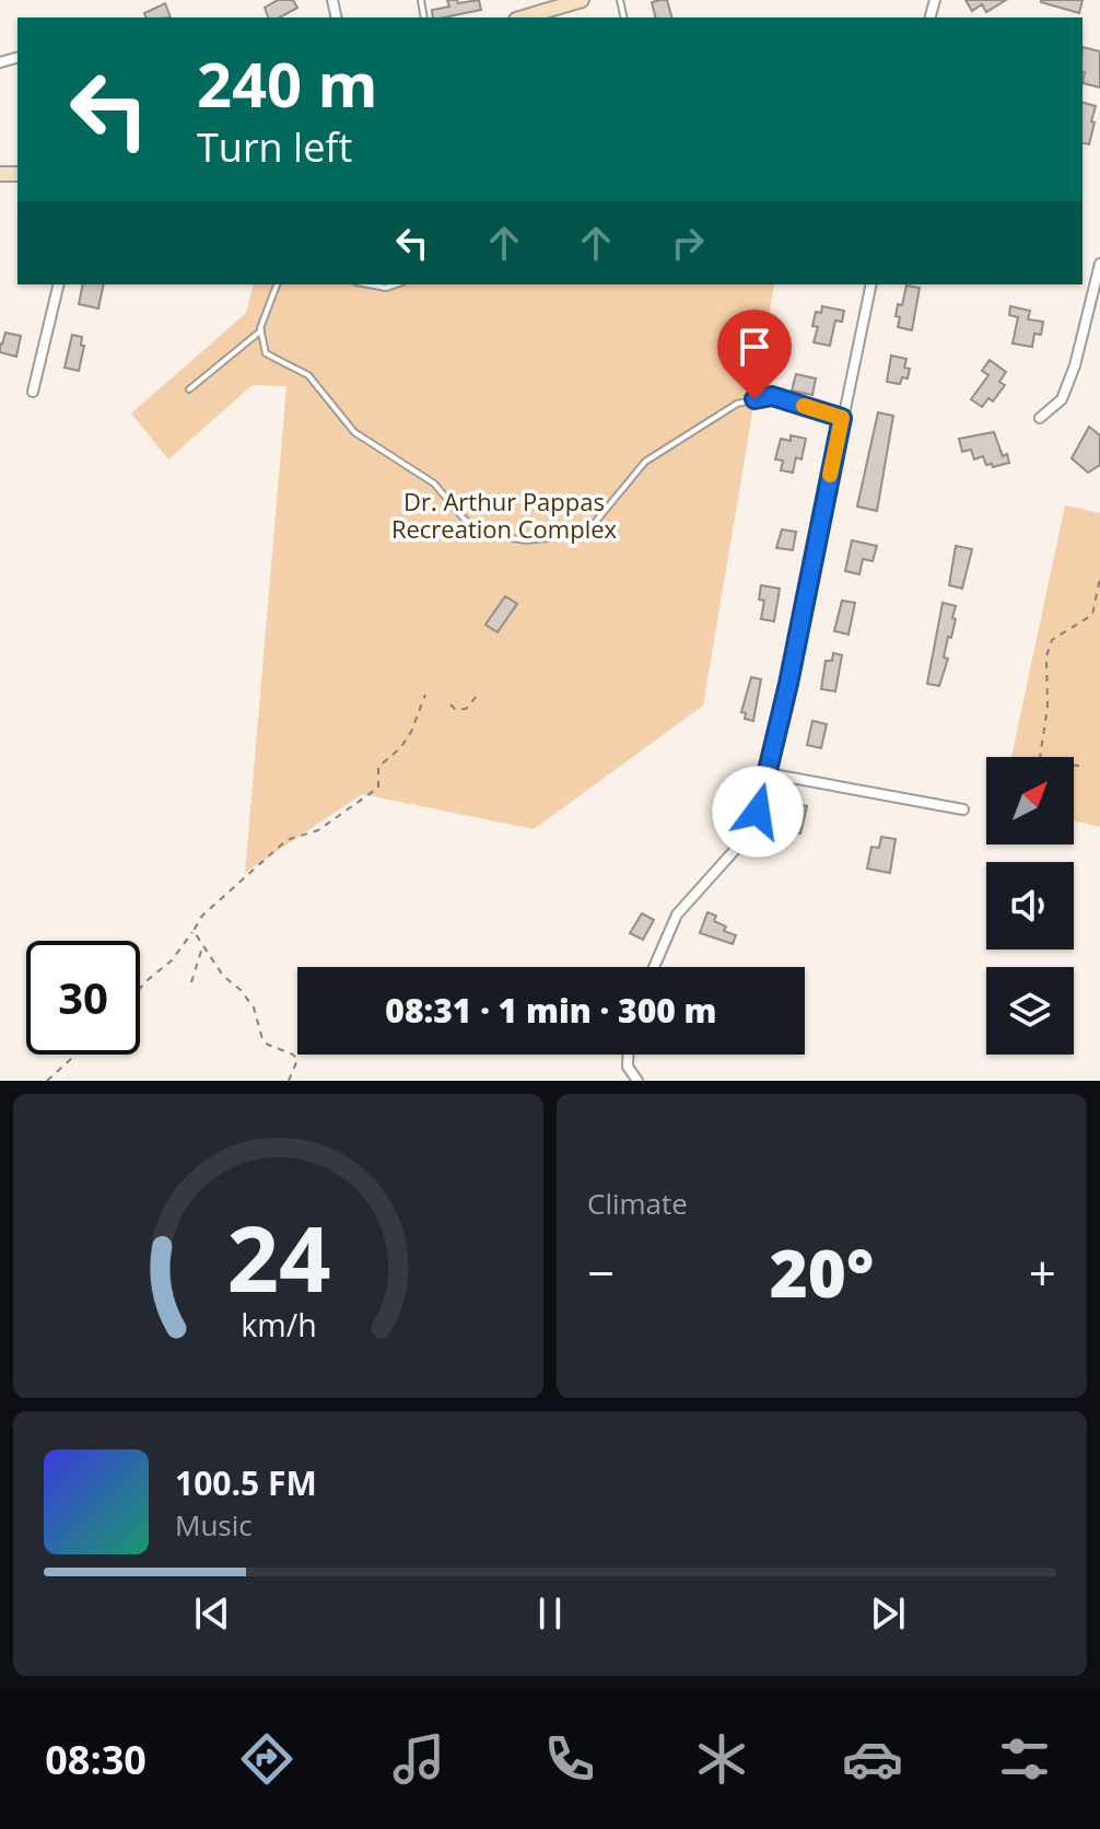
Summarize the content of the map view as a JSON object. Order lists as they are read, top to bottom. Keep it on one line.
{"parks":["Dr. Arthur Pappas Recreation Complex"],"north":"top right","page":{"turn":["240 m","Turn left"],"limit":"30","trip":"08:31 · 1 min · 300 m","tile":"Climate","heat":["−","20°","+"],"song":["100.5 FM","Music"],"tabs":"08:30","gauge":["24","km/h"]}}
